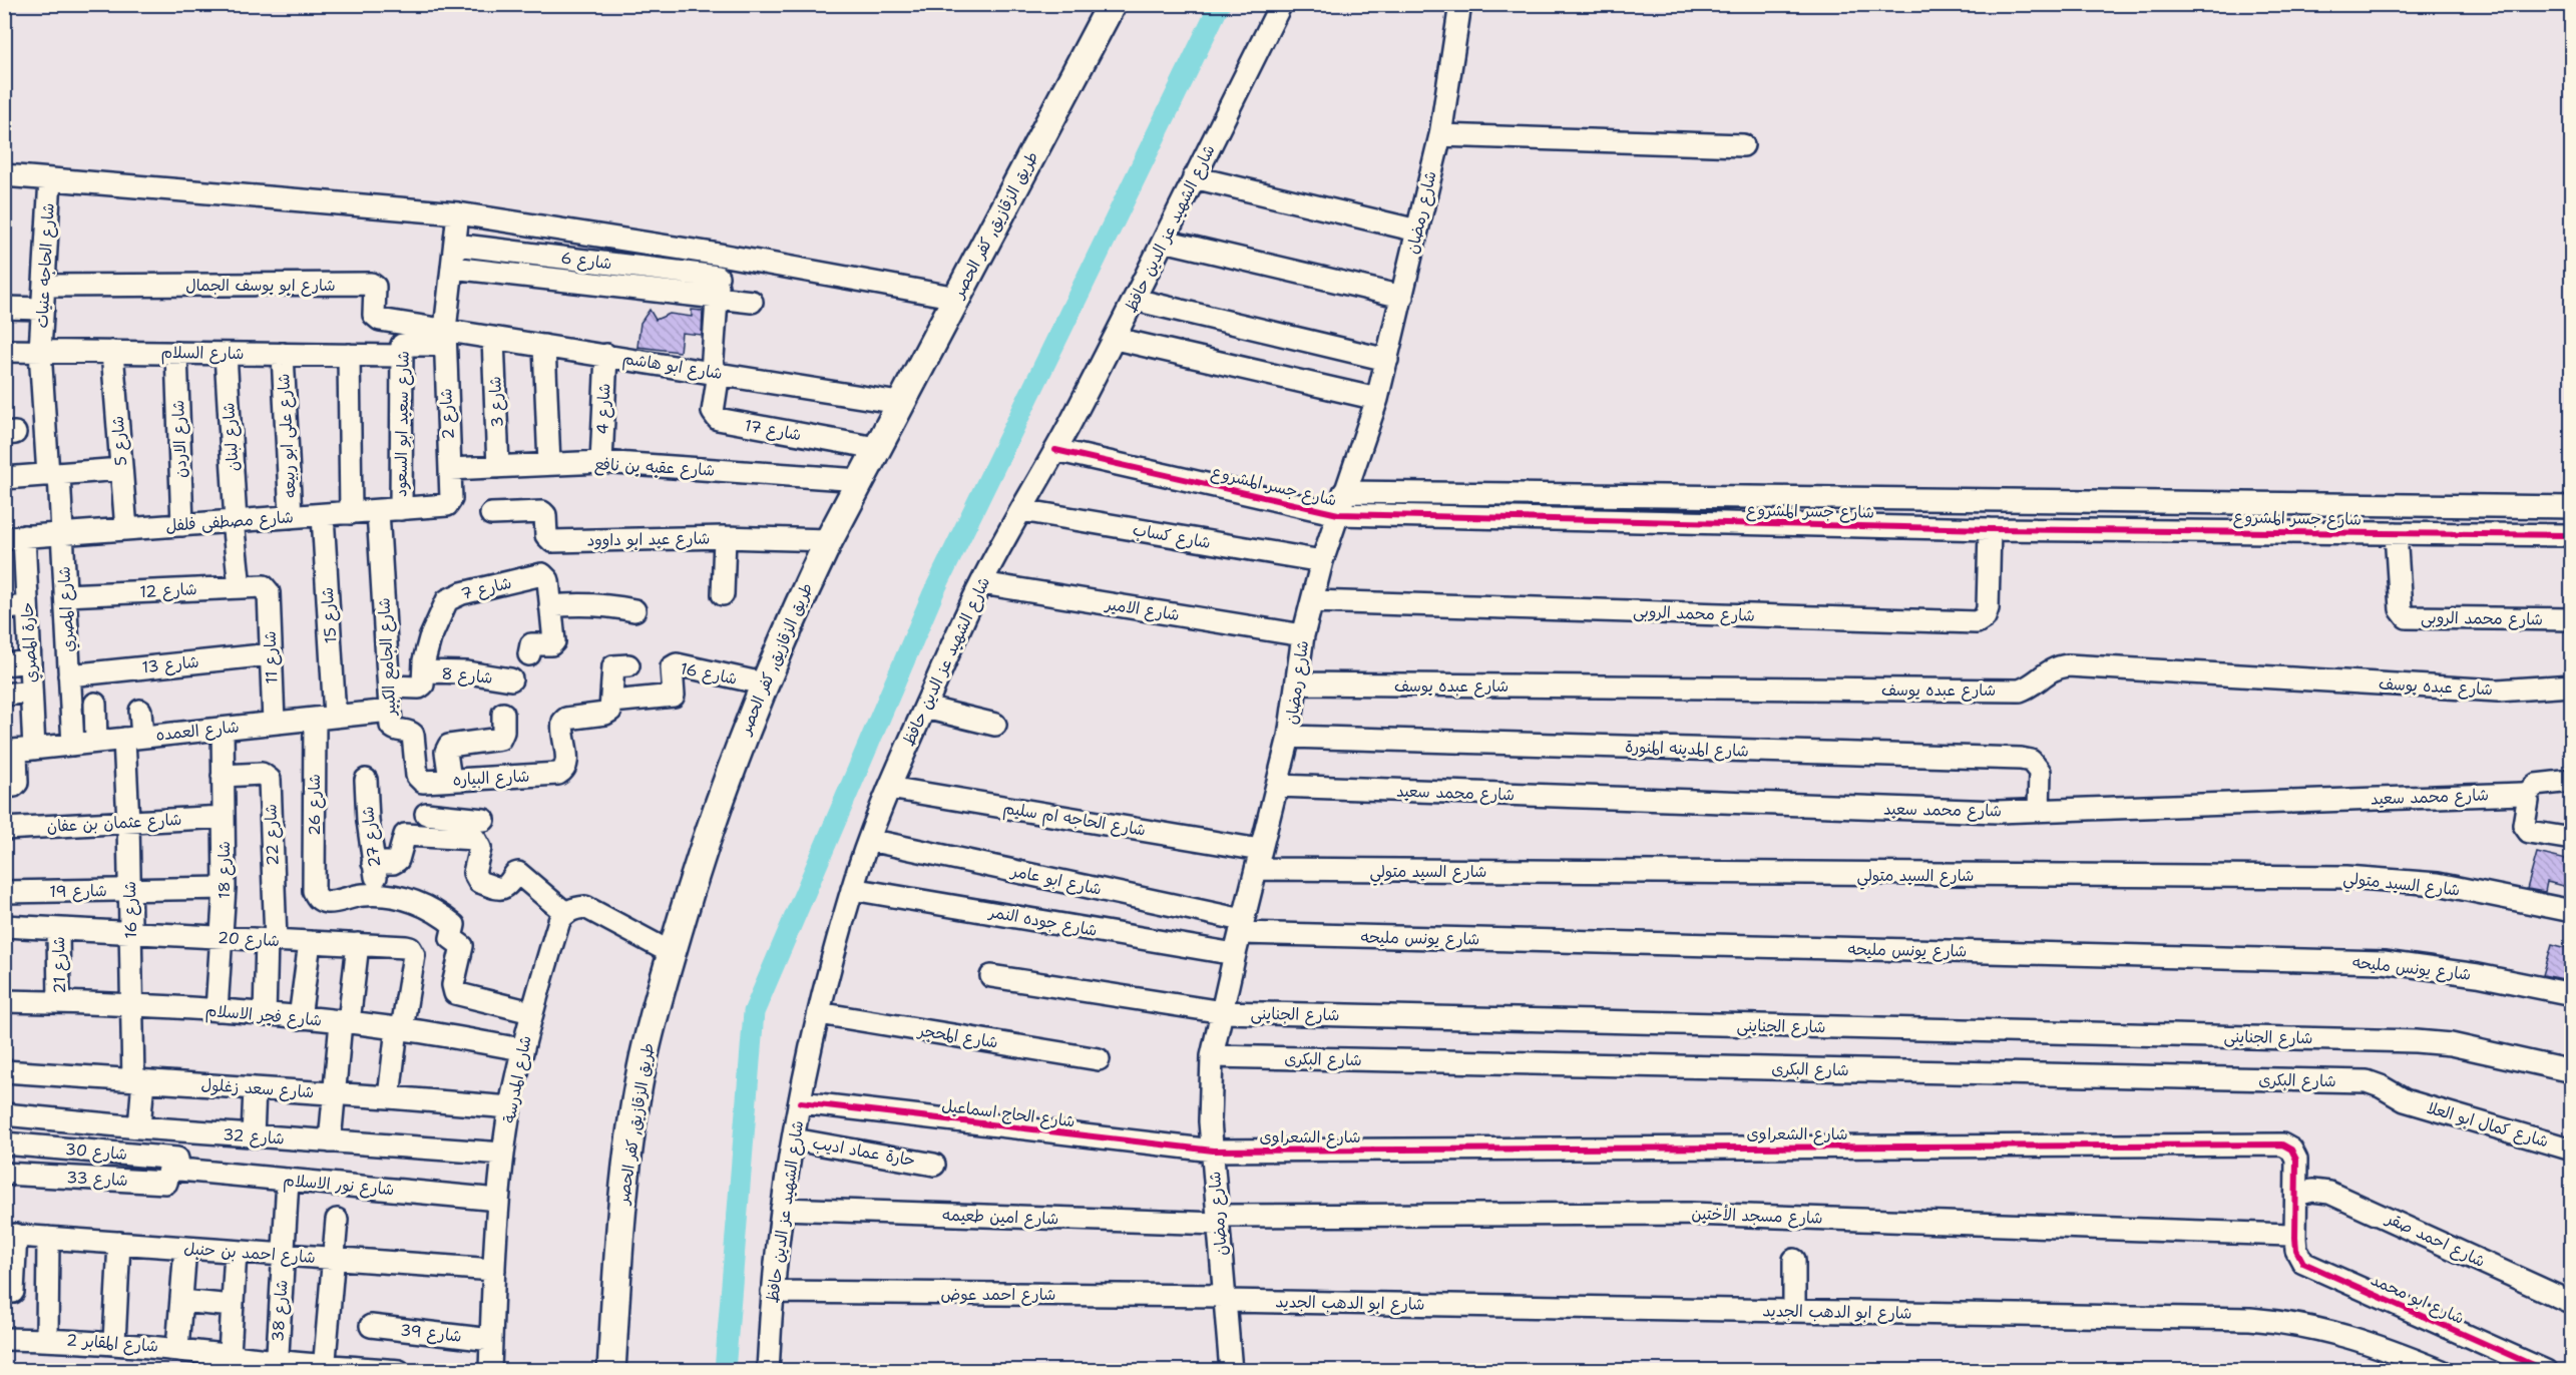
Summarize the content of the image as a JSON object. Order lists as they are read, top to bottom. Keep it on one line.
{"streets":{"main road":["طريق الزقازيق, كفر الحصر"],"street":["شارع رمضان","شارع الشهيد عز الدين حافظ","شارع 6","شارع الحاجه عنيات","شارع ابو يوسف الجمال","شارع السلام","شارع ابو هاشم","شارع 3","شارع 4","شارع 2","شارع سعيد ابو السعود","شارع 17","شارع على ابو ربيعه","شارع لبنان","شارع الاردن","شارع 5","شارع عقبه بن نافع","شارع جسر المشروع","شارع مصطفى فلفل","شارع كساب","شارع عيد ابو داوود","شارع 7","شارع 12","شارع المصري","شارع الامير","شارع محمد الروبى","شارع 15","حارة المصري","شارع الجامع الكبير","شارع 11","شارع 13","شارع 16","شارع 8","شارع عبده يوسف","شارع العمده","شارع المدينه المنورة","شارع البياره","شارع محمد سعيد","شارع 26","شارع الحاجه ام سليم","شارع عثمان بن عفان","شارع 22","شارع 27","شارع 18","شارع السيد متولي","شارع ابو عامر","شارع 19","شارع جوده النمر","شارع يونس مليحه","شارع 20","شارع 21","شارع الجناينى","شارع فجر الاسلام","شارع المحجر","شارع البكرى","شارع المدرسة","شارع سعد زغلول","شارع الحاج اسماعيل","شارع كمال ابو العلا","شارع الشعراوى","شارع 32","شارع 30","حارة عماد اديب","شارع 33","شارع نور الاسلام","شارع مسجد الأختين","شارع امين طعيمه","شارع احمد صقر","شارع احمد بن حنبل","شارع احمد عوض","شارع ابو محمد","شارع ابو الدهب الجديد","شارع 38","شارع 39","شارع المقابر 2"]},"crossings":[["شارع رمضان","شارع جسر المشروع"],["شارع رمضان","شارع كساب"],["شارع رمضان","شارع الامير"],["شارع رمضان","شارع محمد الروبى"],["شارع رمضان","شارع عبده يوسف"],["شارع رمضان","شارع المدينه المنورة"],["شارع رمضان","شارع محمد سعيد"],["شارع رمضان","شارع الحاجه ام سليم"],["شارع رمضان","شارع السيد متولي"],["شارع رمضان","شارع ابو عامر"],["شارع رمضان","شارع جوده النمر"],["شارع رمضان","شارع يونس مليحه"],["شارع رمضان","شارع الجناينى"],["شارع رمضان","شارع البكرى"],["شارع رمضان","شارع الحاج اسماعيل"],["شارع رمضان","شارع الشعراوى"],["شارع رمضان","شارع مسجد الأختين"],["شارع رمضان","شارع امين طعيمه"],["شارع رمضان","شارع احمد عوض"],["شارع رمضان","شارع ابو الدهب الجديد"],["طريق الزقازيق, كفر الحصر","شارع ابو هاشم"],["طريق الزقازيق, كفر الحصر","شارع 17"],["طريق الزقازيق, كفر الحصر","شارع عقبه بن نافع"],["طريق الزقازيق, كفر الحصر","شارع عيد ابو داوود"],["طريق الزقازيق, كفر الحصر","شارع 16"],["شارع الشهيد عز الدين حافظ","شارع جسر المشروع"],["شارع الشهيد عز الدين حافظ","شارع كساب"],["شارع الشهيد عز الدين حافظ","شارع الامير"],["شارع الشهيد عز الدين حافظ","شارع الحاجه ام سليم"],["شارع الشهيد عز الدين حافظ","شارع ابو عامر"],["شارع الشهيد عز الدين حافظ","شارع جوده النمر"],["شارع الشهيد عز الدين حافظ","شارع المحجر"],["شارع الشهيد عز الدين حافظ","شارع الحاج اسماعيل"],["شارع الشهيد عز الدين حافظ","حارة عماد اديب"],["شارع الشهيد عز الدين حافظ","شارع امين طعيمه"],["شارع الشهيد عز الدين حافظ","شارع احمد عوض"],["شارع 6","شارع 2"],["شارع الحاجه عنيات","شارع ابو يوسف الجمال"],["شارع الحاجه عنيات","شارع السلام"],["شارع الحاجه عنيات","شارع المصري"],["شارع ابو يوسف الجمال","شارع ابو هاشم"],["شارع ابو يوسف الجمال","شارع 2"],["شارع ابو يوسف الجمال","شارع سعيد ابو السعود"],["شارع السلام","شارع سعيد ابو السعود"],["شارع السلام","شارع على ابو ربيعه"],["شارع السلام","شارع لبنان"],["شارع السلام","شارع الاردن"],["شارع السلام","شارع 5"],["شارع السلام","شارع المصري"],["شارع ابو هاشم","شارع 3"],["شارع ابو هاشم","شارع 4"],["شارع ابو هاشم","شارع 2"],["شارع ابو هاشم","شارع سعيد ابو السعود"],["شارع ابو هاشم","شارع 17"],["شارع 3","شارع عقبه بن نافع"],["شارع 4","شارع عقبه بن نافع"],["شارع 2","شارع سعيد ابو السعود"],["شارع 2","شارع عقبه بن نافع"],["شارع 2","شارع مصطفى فلفل"],["شارع سعيد ابو السعود","شارع مصطفى فلفل"],["شارع على ابو ربيعه","شارع مصطفى فلفل"],["شارع لبنان","شارع مصطفى فلفل"],["شارع لبنان","شارع 12"],["شارع الاردن","شارع مصطفى فلفل"],["شارع 5","شارع مصطفى فلفل"],["شارع جسر المشروع","شارع محمد الروبى"],["شارع مصطفى فلفل","شارع المصري"],["شارع مصطفى فلفل","شارع 15"],["شارع مصطفى فلفل","حارة المصري"],["شارع مصطفى فلفل","شارع الجامع الكبير"],["شارع 7","شارع 8"],["شارع 12","شارع المصري"],["شارع 12","شارع 11"],["شارع المصري","شارع 13"],["شارع المصري","شارع العمده"],["شارع 15","شارع العمده"],["شارع 15","شارع 26"],["حارة المصري","شارع العمده"],["شارع الجامع الكبير","شارع العمده"],["شارع الجامع الكبير","شارع البياره"],["شارع 11","شارع 13"],["شارع 11","شارع العمده"],["شارع 16","شارع العمده"],["شارع 16","شارع البياره"],["شارع 16","شارع عثمان بن عفان"],["شارع 16","شارع 19"],["شارع 16","شارع 20"],["شارع 16","شارع فجر الاسلام"],["شارع 16","شارع سعد زغلول"],["شارع 16","شارع 32"],["شارع العمده","شارع 26"],["شارع العمده","شارع 18"],["شارع المدينه المنورة","شارع محمد سعيد"],["شارع 26","شارع 27"],["شارع الحاجه ام سليم","شارع السيد متولي"],["شارع عثمان بن عفان","شارع 18"],["شارع 22","شارع 18"],["شارع 22","شارع 20"],["شارع 18","شارع 19"],["شارع 18","شارع 20"],["شارع 18","شارع فجر الاسلام"],["شارع ابو عامر","شارع جوده النمر"],["شارع ابو عامر","شارع يونس مليحه"],["شارع جوده النمر","شارع يونس مليحه"],["شارع 20","شارع 21"],["شارع 20","شارع فجر الاسلام"],["شارع 21","شارع فجر الاسلام"],["شارع فجر الاسلام","شارع المدرسة"],["شارع البكرى","شارع كمال ابو العلا"],["شارع المدرسة","شارع سعد زغلول"],["شارع المدرسة","شارع 32"],["شارع المدرسة","شارع نور الاسلام"],["شارع المدرسة","شارع احمد بن حنبل"],["شارع المدرسة","شارع 39"],["شارع الحاج اسماعيل","شارع الشعراوى"],["شارع الشعراوى","شارع مسجد الأختين"],["شارع الشعراوى","شارع احمد صقر"],["شارع الشعراوى","شارع ابو محمد"],["شارع 30","شارع 33"],["شارع 30","شارع نور الاسلام"],["شارع 33","شارع نور الاسلام"],["شارع نور الاسلام","شارع 38"],["شارع مسجد الأختين","شارع امين طعيمه"],["شارع مسجد الأختين","شارع ابو محمد"],["شارع احمد بن حنبل","شارع 38"],["شارع احمد عوض","شارع ابو الدهب الجديد"],["شارع 38","شارع المقابر 2"]]}
